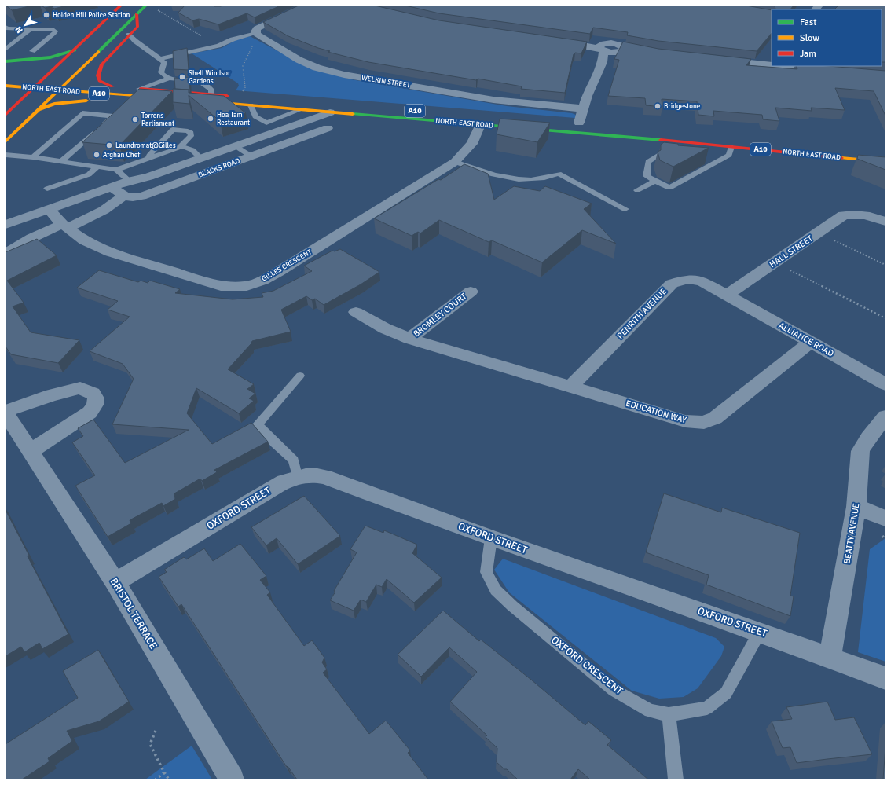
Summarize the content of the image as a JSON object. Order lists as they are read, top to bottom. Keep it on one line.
{"streets":{"main road":["NORTH EAST ROAD","A10"],"street":["WELKIN STREET","BLACKS ROAD","HALL STREET","GILLES CRESCENT","PENRITH AVENUE","BROMLEY COURT","ALLIANCE ROAD","EDUCATION WAY","OXFORD STREET","BEATTY AVENUE","BRISTOL TERRACE"],"lane":["OXFORD CRESCENT"]},"crossings":[["NORTH EAST ROAD","BLACKS ROAD"],["NORTH EAST ROAD","GILLES CRESCENT"],["BLACKS ROAD","GILLES CRESCENT"],["HALL STREET","PENRITH AVENUE"],["HALL STREET","ALLIANCE ROAD"],["PENRITH AVENUE","ALLIANCE ROAD"],["PENRITH AVENUE","EDUCATION WAY"],["BROMLEY COURT","EDUCATION WAY"],["ALLIANCE ROAD","EDUCATION WAY"],["OXFORD STREET","BEATTY AVENUE"],["OXFORD STREET","BRISTOL TERRACE"],["OXFORD STREET","OXFORD CRESCENT"]],"places":["Holden Hill Police Station","Shell Windsor Gardens","Bridgestone","Hoa Tam Restaurant","Torrens Parliament","Laundromat@Gilles","Afghan Chef"],"legend":["Fast","Slow","Jam"],"north":"bottom left"}
